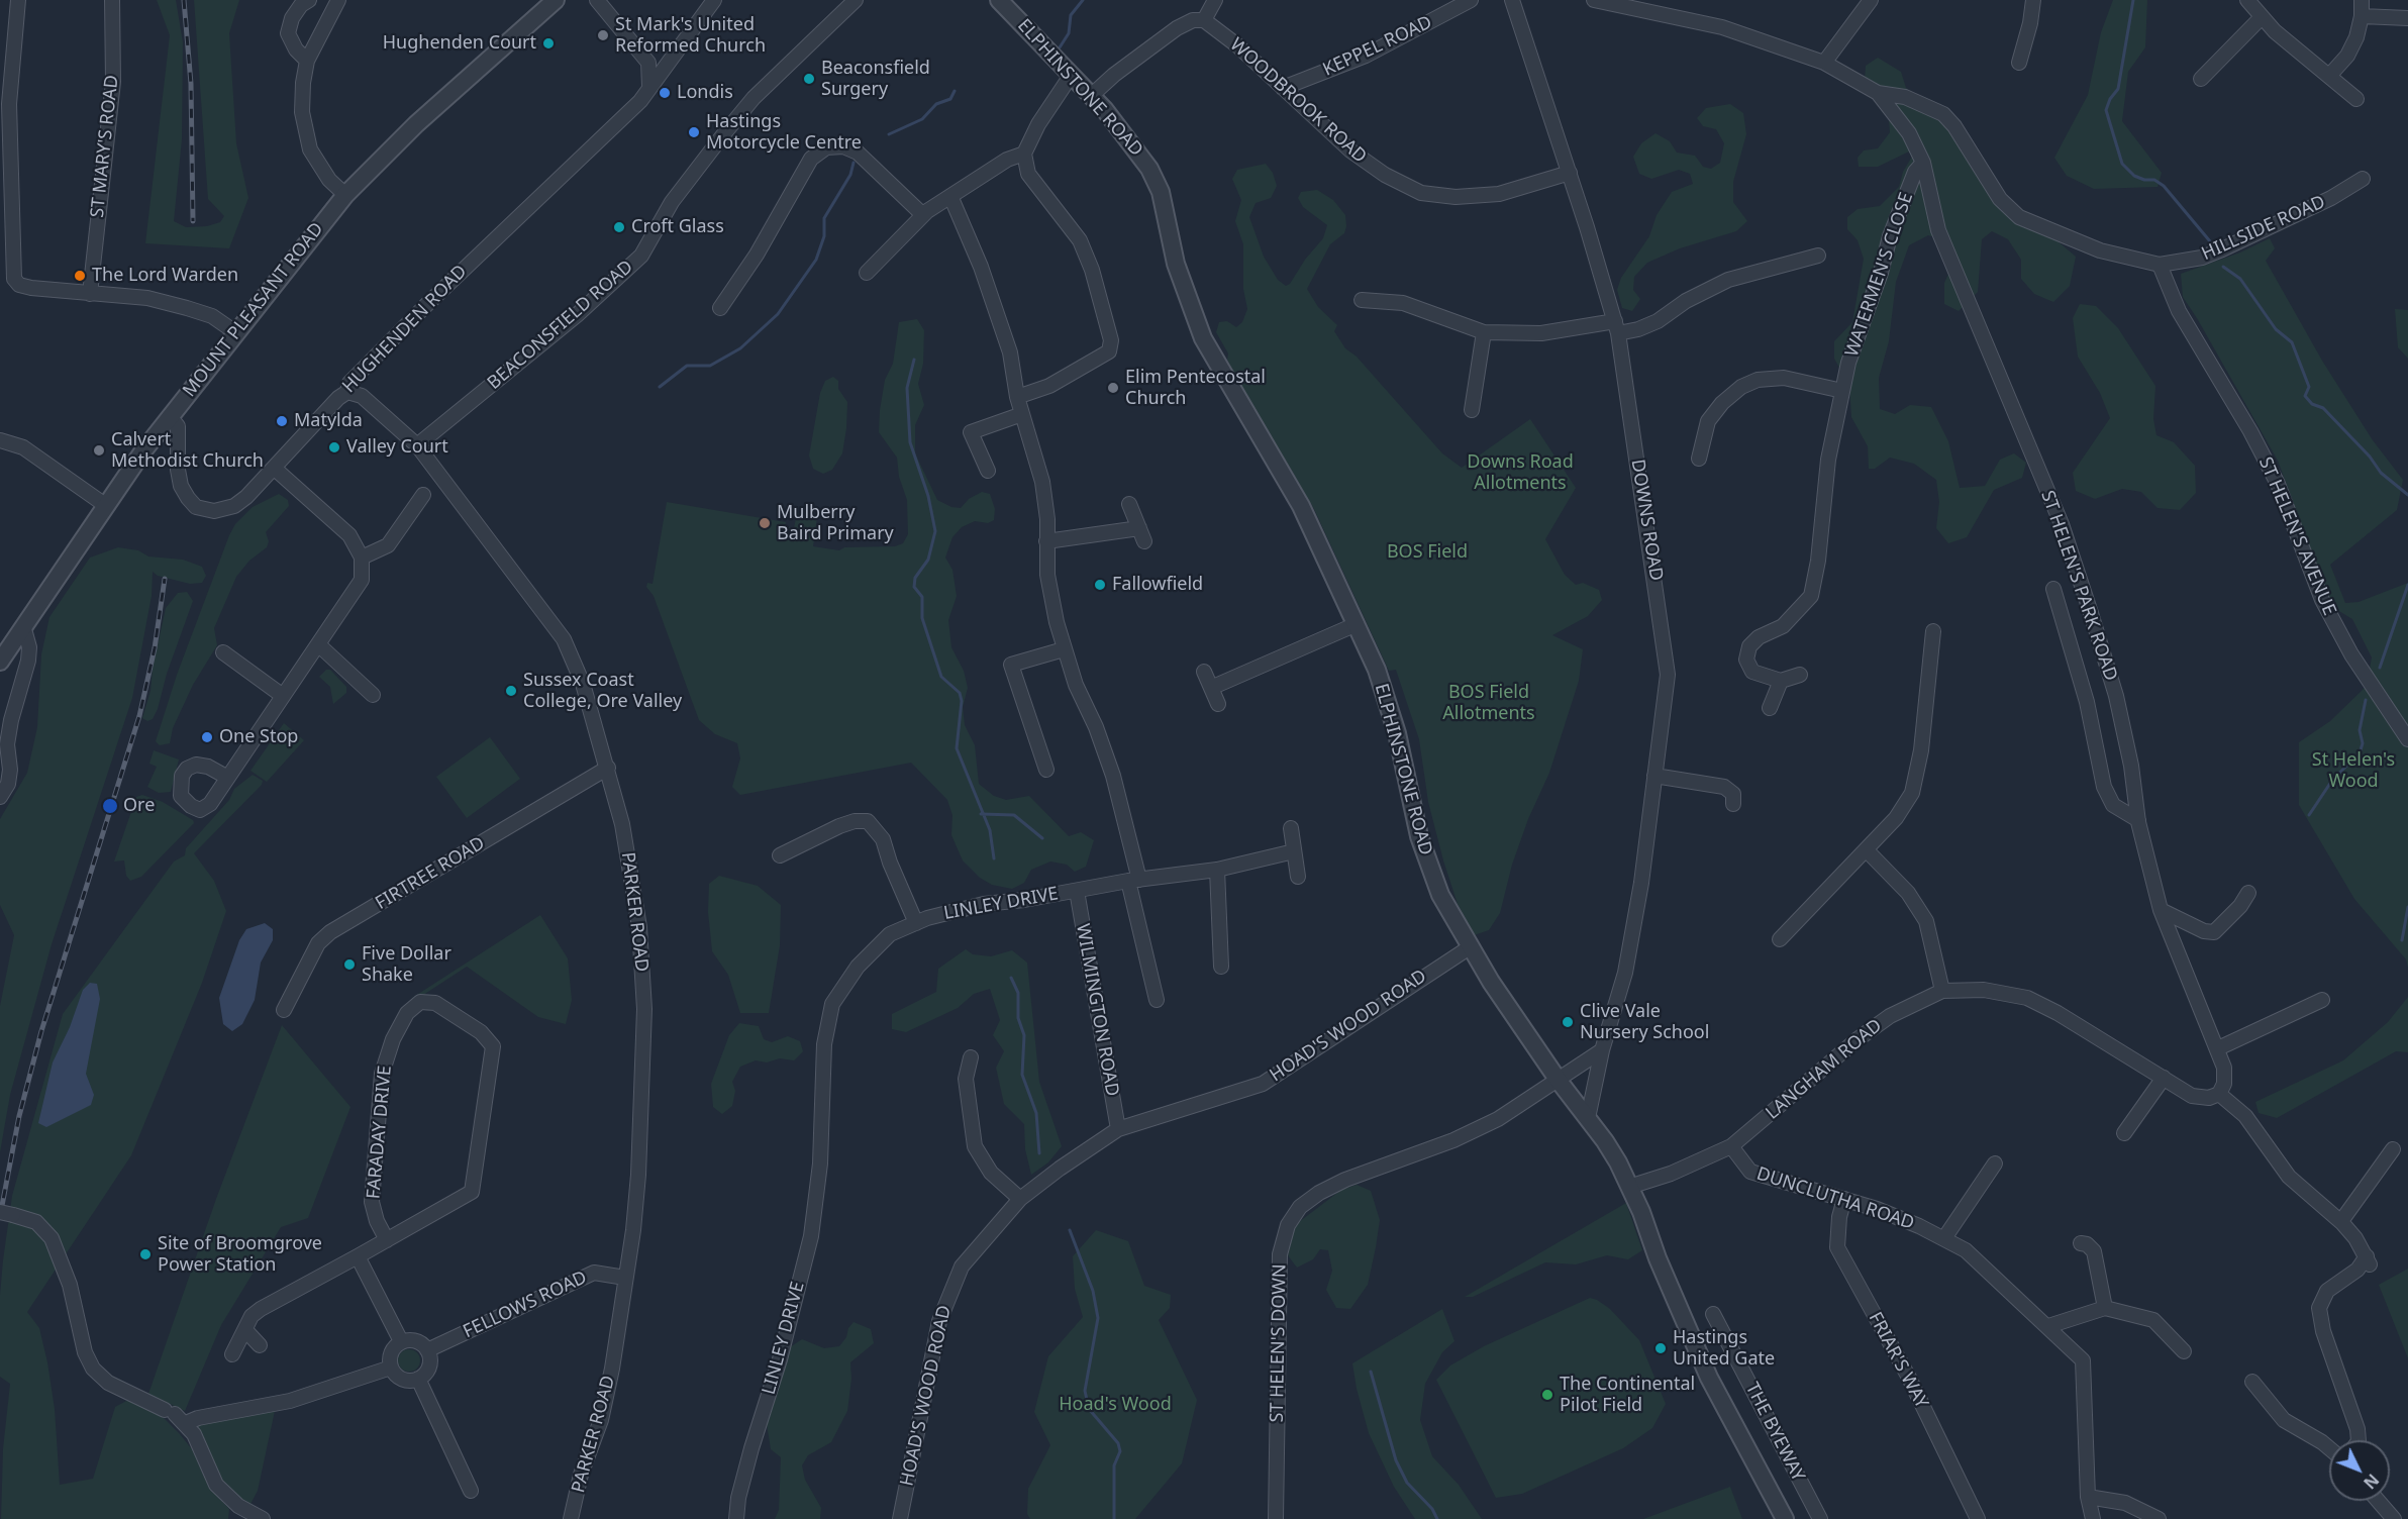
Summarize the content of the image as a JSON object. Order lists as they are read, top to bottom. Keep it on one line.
{"streets":{"street":["KEPPEL ROAD","ELPHINSTONE ROAD","WOODBROOK ROAD","ST MARY'S ROAD","HILLSIDE ROAD","WATERMEN'S CLOSE","MOUNT PLEASANT ROAD","BEACONSFIELD ROAD","HUGHENDEN ROAD","DOWNS ROAD","ST HELEN'S AVENUE","ST HELEN'S PARK ROAD","FIRTREE ROAD","LINLEY DRIVE","PARKER ROAD","WILMINGTON ROAD","HOAD'S WOOD ROAD","LANGHAM ROAD","FARADAY DRIVE","DUNCLUTHA ROAD","FELLOWS ROAD","ST HELEN'S DOWN","FRIAR'S WAY","THE BYEWAY"]},"crossings":[["KEPPEL ROAD","WOODBROOK ROAD"],["ELPHINSTONE ROAD","DOWNS ROAD"],["ELPHINSTONE ROAD","HOAD'S WOOD ROAD"],["ELPHINSTONE ROAD","LANGHAM ROAD"],["ELPHINSTONE ROAD","ST HELEN'S DOWN"],["WOODBROOK ROAD","DOWNS ROAD"],["HILLSIDE ROAD","ST HELEN'S AVENUE"],["WATERMEN'S CLOSE","ST HELEN'S PARK ROAD"],["MOUNT PLEASANT ROAD","HUGHENDEN ROAD"],["BEACONSFIELD ROAD","PARKER ROAD"],["HUGHENDEN ROAD","PARKER ROAD"],["ST HELEN'S PARK ROAD","LANGHAM ROAD"],["FIRTREE ROAD","PARKER ROAD"],["LINLEY DRIVE","WILMINGTON ROAD"],["PARKER ROAD","FELLOWS ROAD"],["WILMINGTON ROAD","HOAD'S WOOD ROAD"],["LANGHAM ROAD","DUNCLUTHA ROAD"],["DUNCLUTHA ROAD","FRIAR'S WAY"]],"parks":["Downs Road Allotments","BOS Field","BOS Field Allotments","St Helen's Wood","Hoad's Wood"],"places":["St Mark's United Reformed Church","Hughenden Court","Beaconsfield Surgery","Londis","Hastings Motorcycle Centre","Croft Glass","The Lord Warden","Elim Pentecostal Church","Matylda","Valley Court","Calvert Methodist Church","Mulberry Baird Primary","Fallowfield","Sussex Coast College, Ore Valley","One Stop","Ore","Five Dollar Shake","Clive Vale Nursery School","Site of Broomgrove Power Station","Hastings United Gate","The Continental Pilot Field"],"north":"bottom right"}
